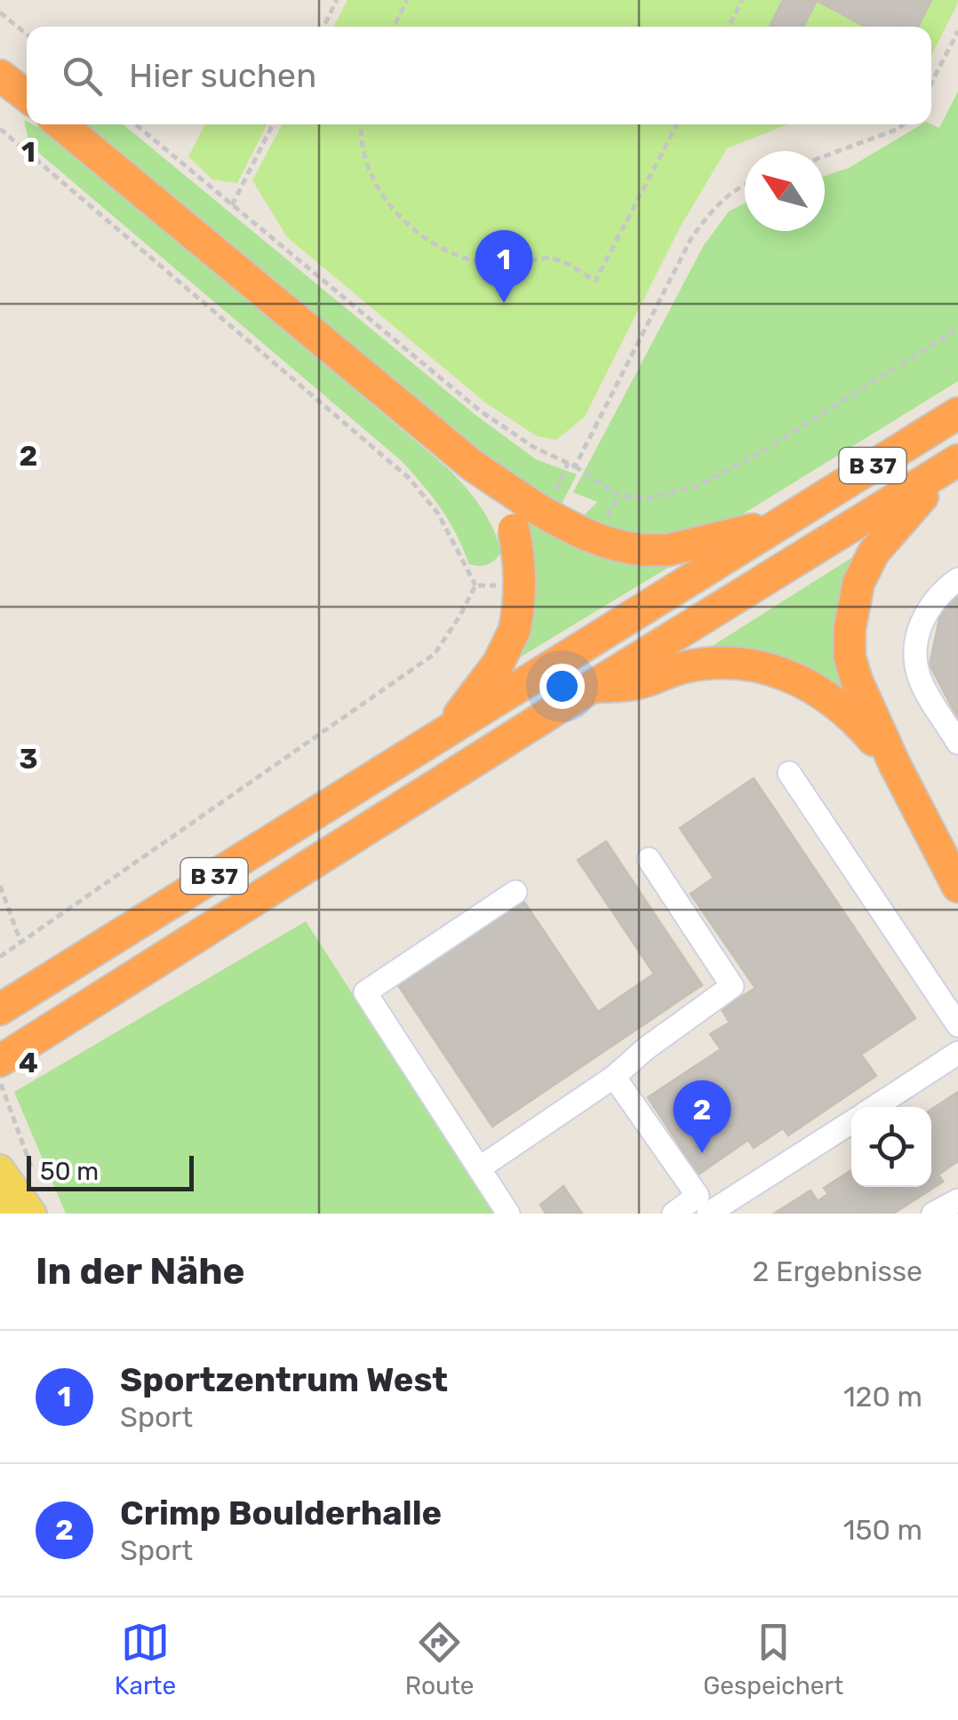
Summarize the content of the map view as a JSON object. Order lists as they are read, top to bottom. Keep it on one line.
{"streets":{"highway":["B 37"]},"scale_bar":"50 m","north":"top left","page":{"search":"Hier suchen","pins":["1","2"],"scale":"50 m","heading":["In der Nähe","2 Ergebnisse"],"list":[{"mark":"1","name":"Sportzentrum West","note":"Sport","value":"120 m"},{"mark":"2","name":"Crimp Boulderhalle","note":"Sport","value":"150 m"}],"nav":["Karte","Route","Gespeichert"]},"grid":{"rows":["1","2","3","4"]}}
